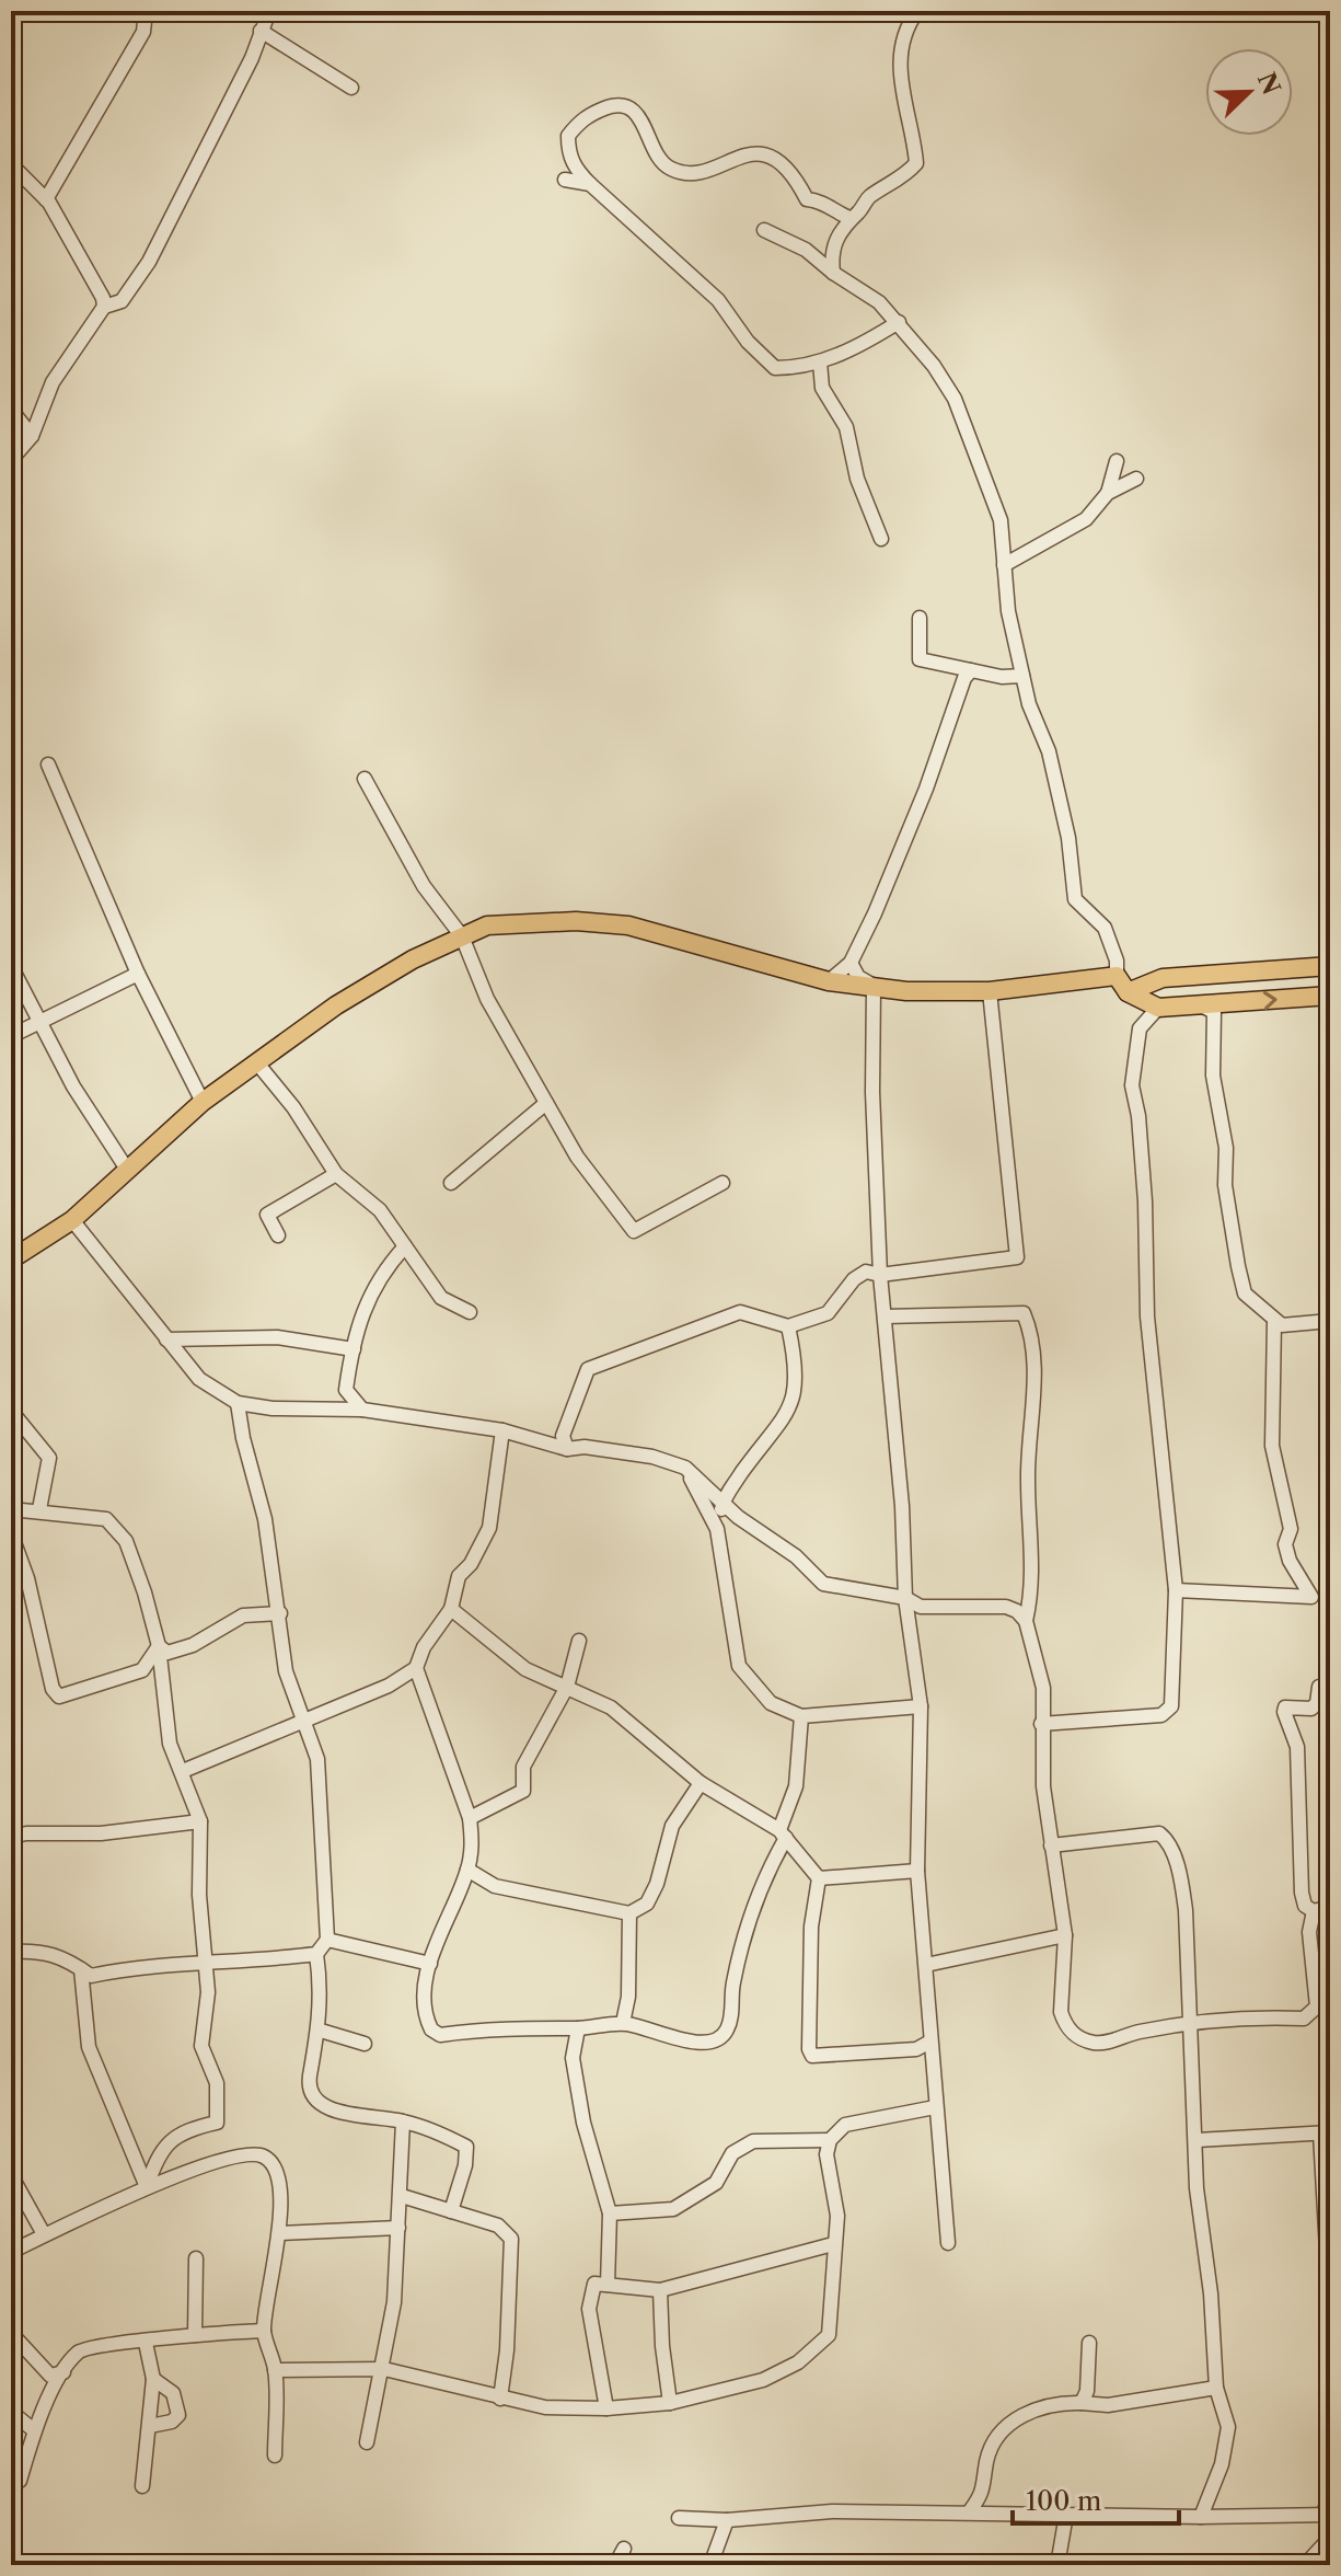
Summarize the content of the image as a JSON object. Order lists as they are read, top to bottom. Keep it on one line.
{"scale_bar":"100 m","north":"top right"}
